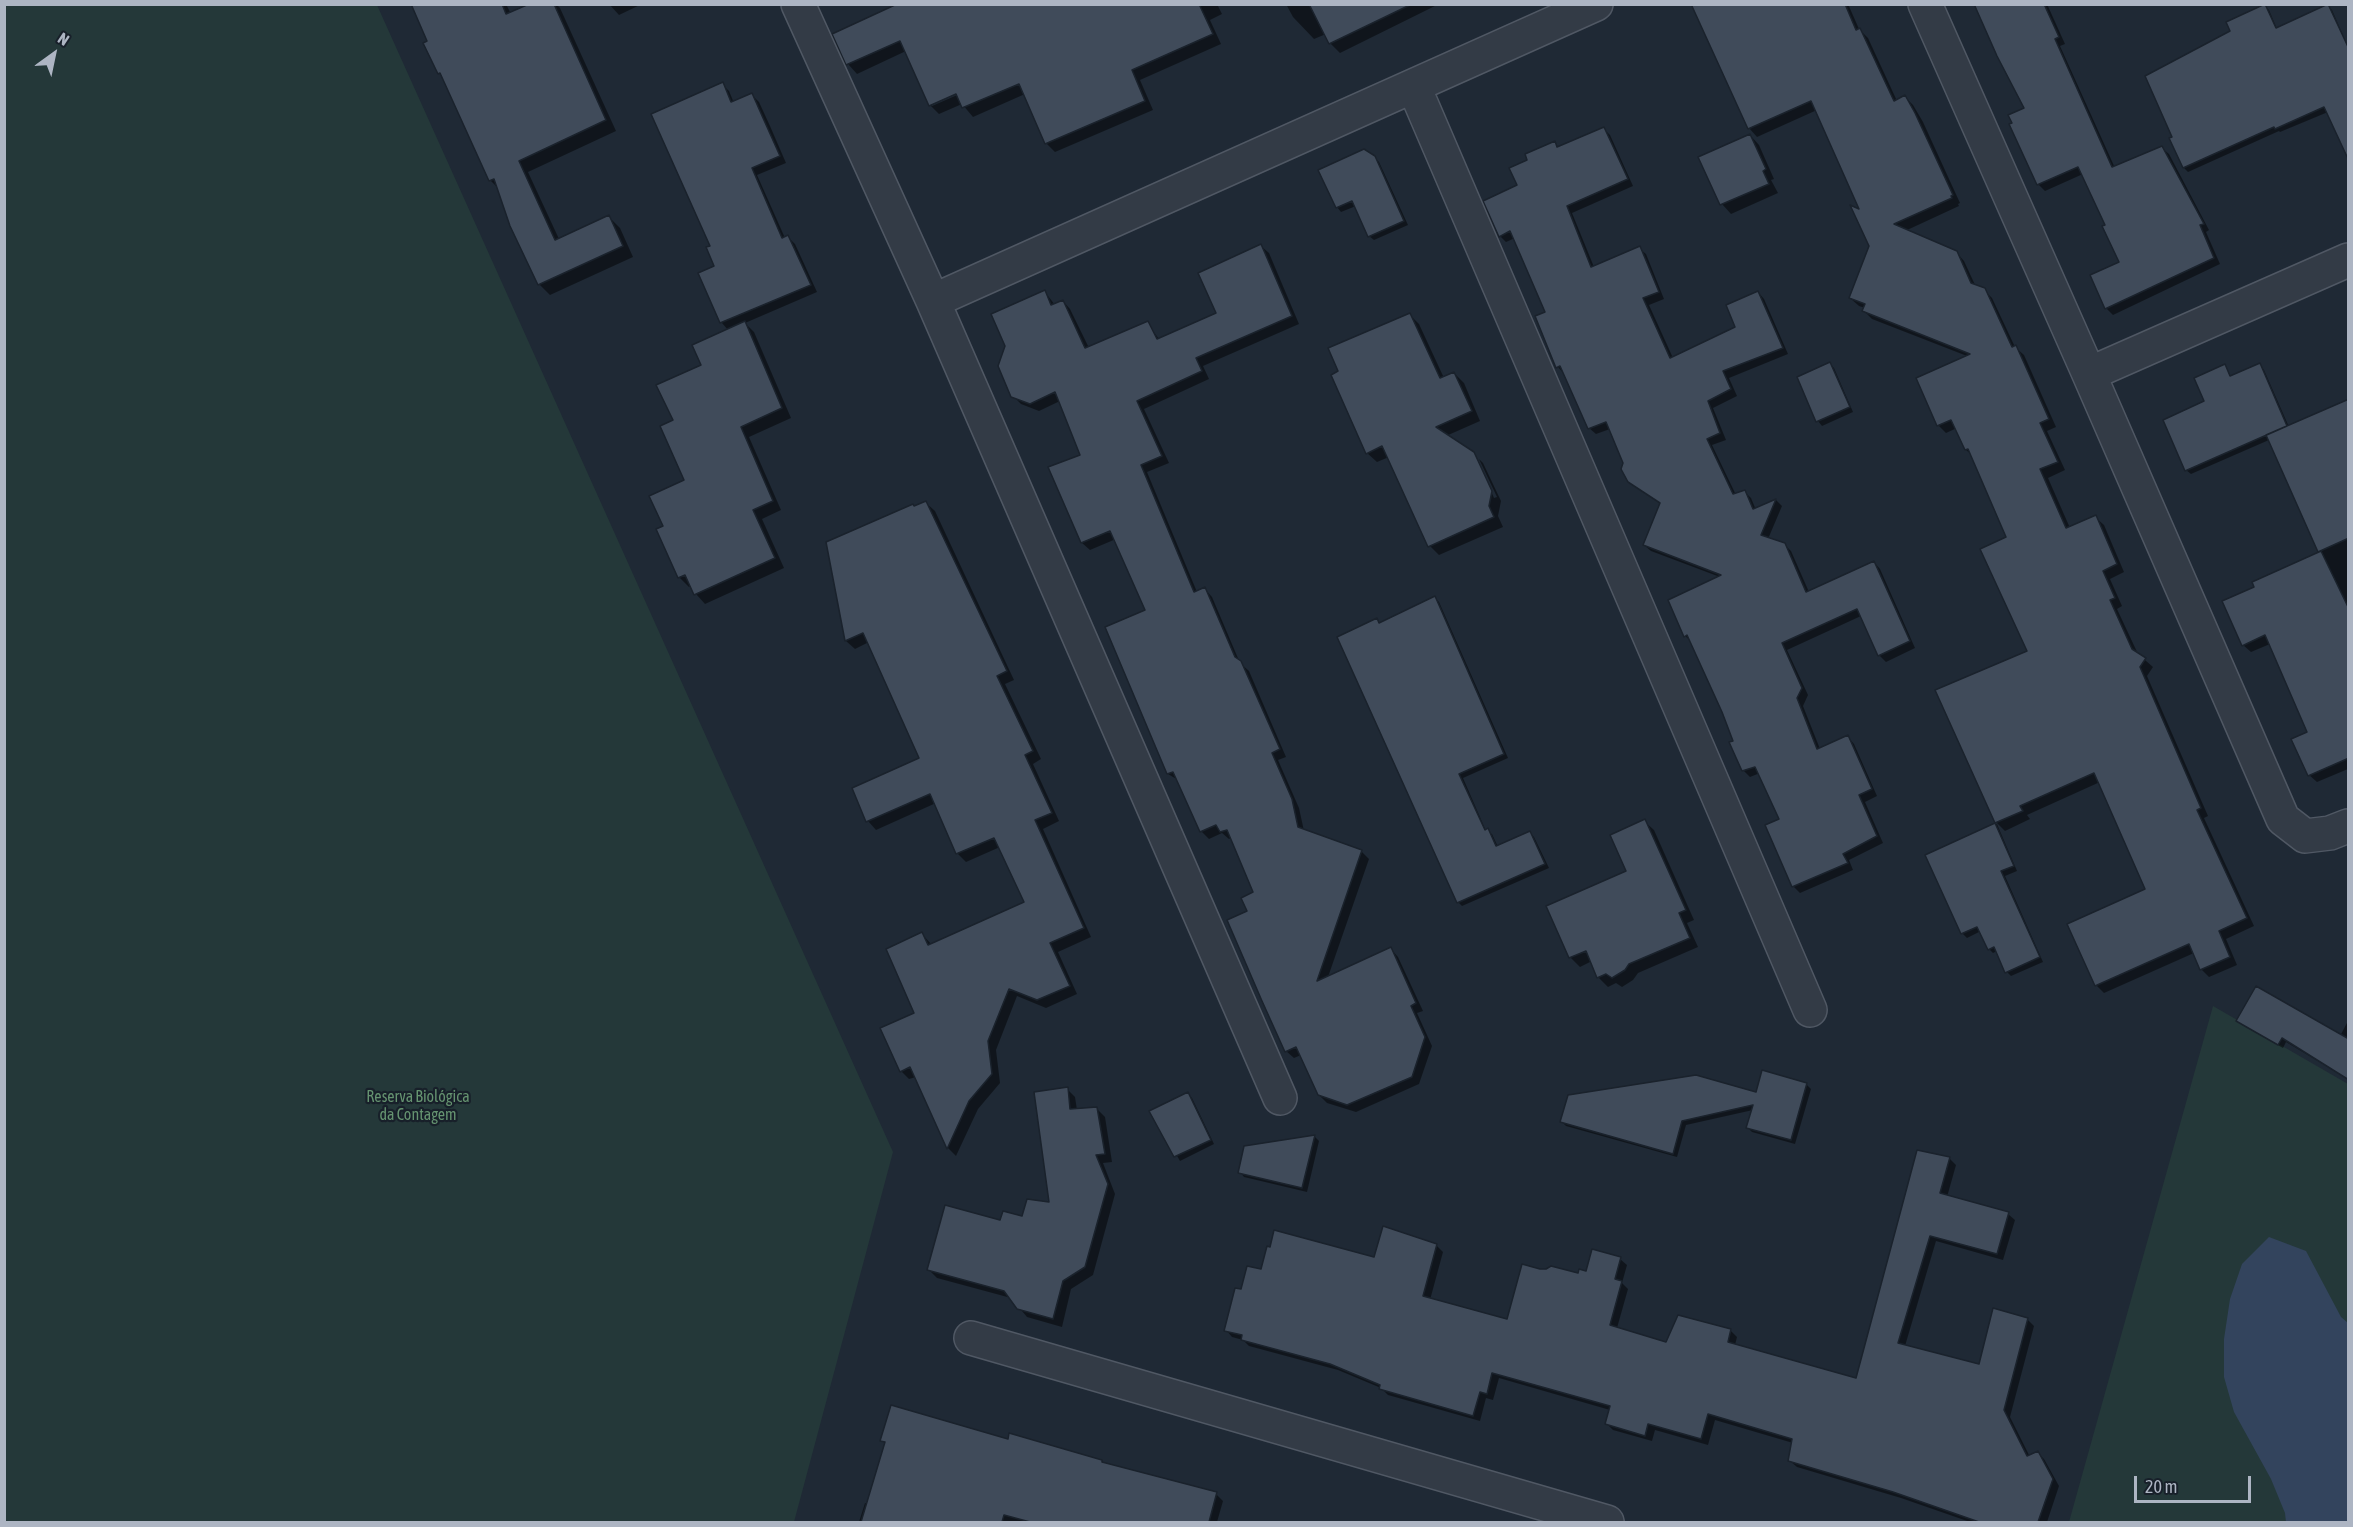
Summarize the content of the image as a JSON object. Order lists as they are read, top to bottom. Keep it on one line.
{"parks":["Reserva Biológica da Contagem"],"scale_bar":"20 m","north":"top right"}
